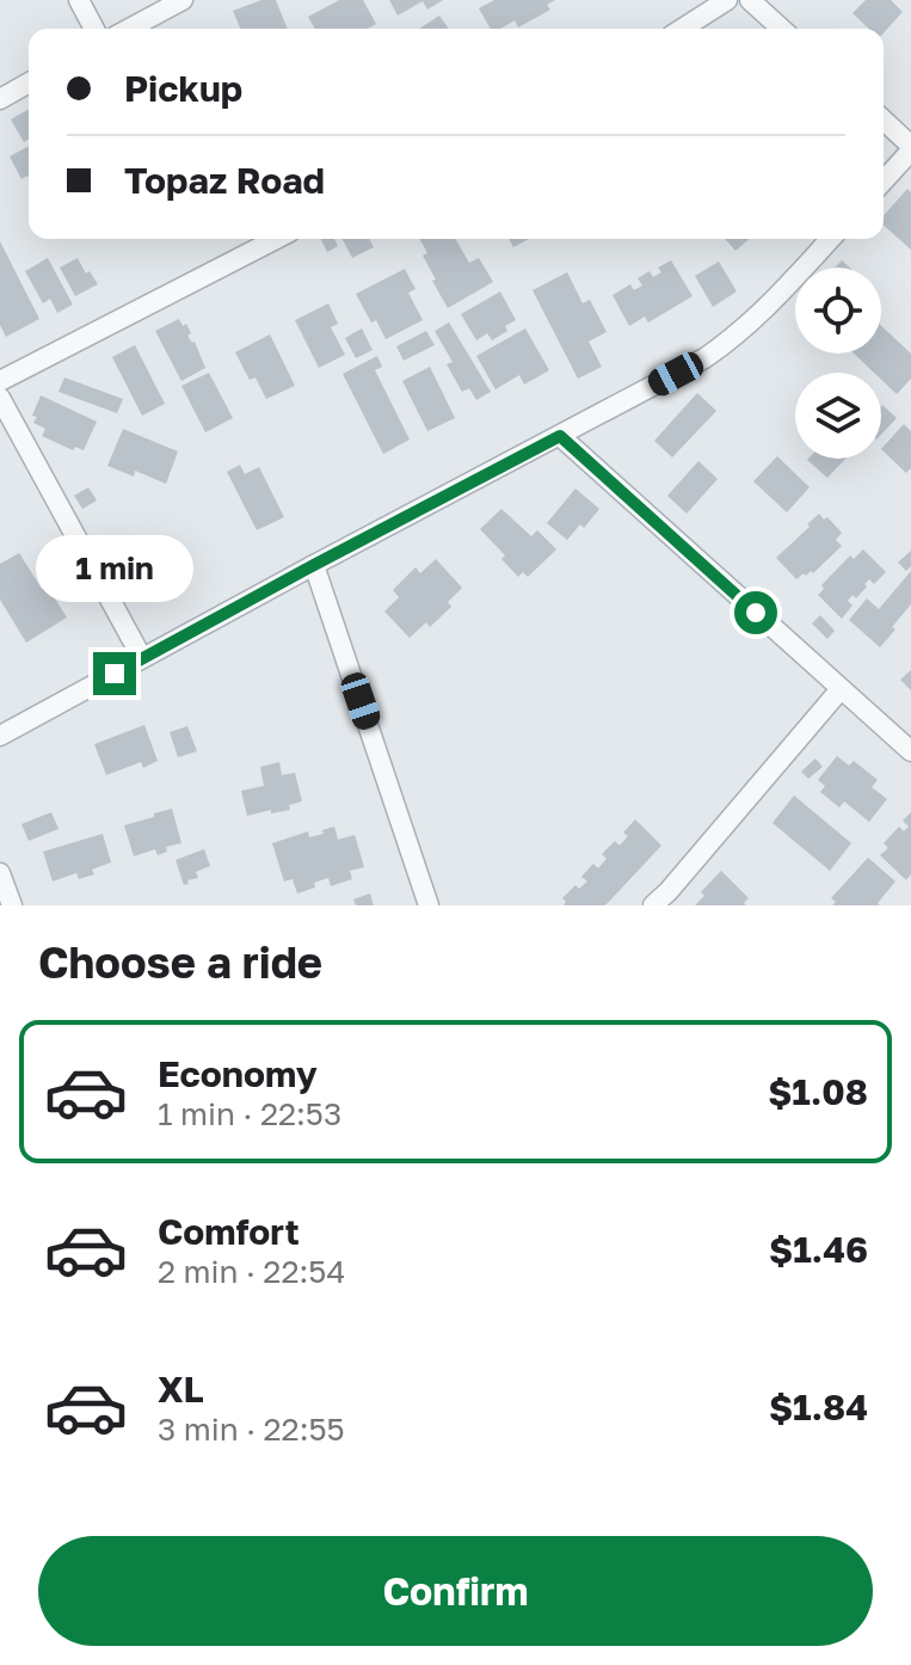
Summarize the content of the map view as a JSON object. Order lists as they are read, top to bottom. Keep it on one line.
{"page":{"banner":["Pickup","Topaz Road"],"bubble":"1 min","heading":"Choose a ride","list":[{"name":"Economy","note":"1 min · 22:53","value":"$1.08"},{"name":"Comfort","note":"2 min · 22:54","value":"$1.46"},{"name":"XL","note":"3 min · 22:55","value":"$1.84"}],"buttons":"Confirm"}}
